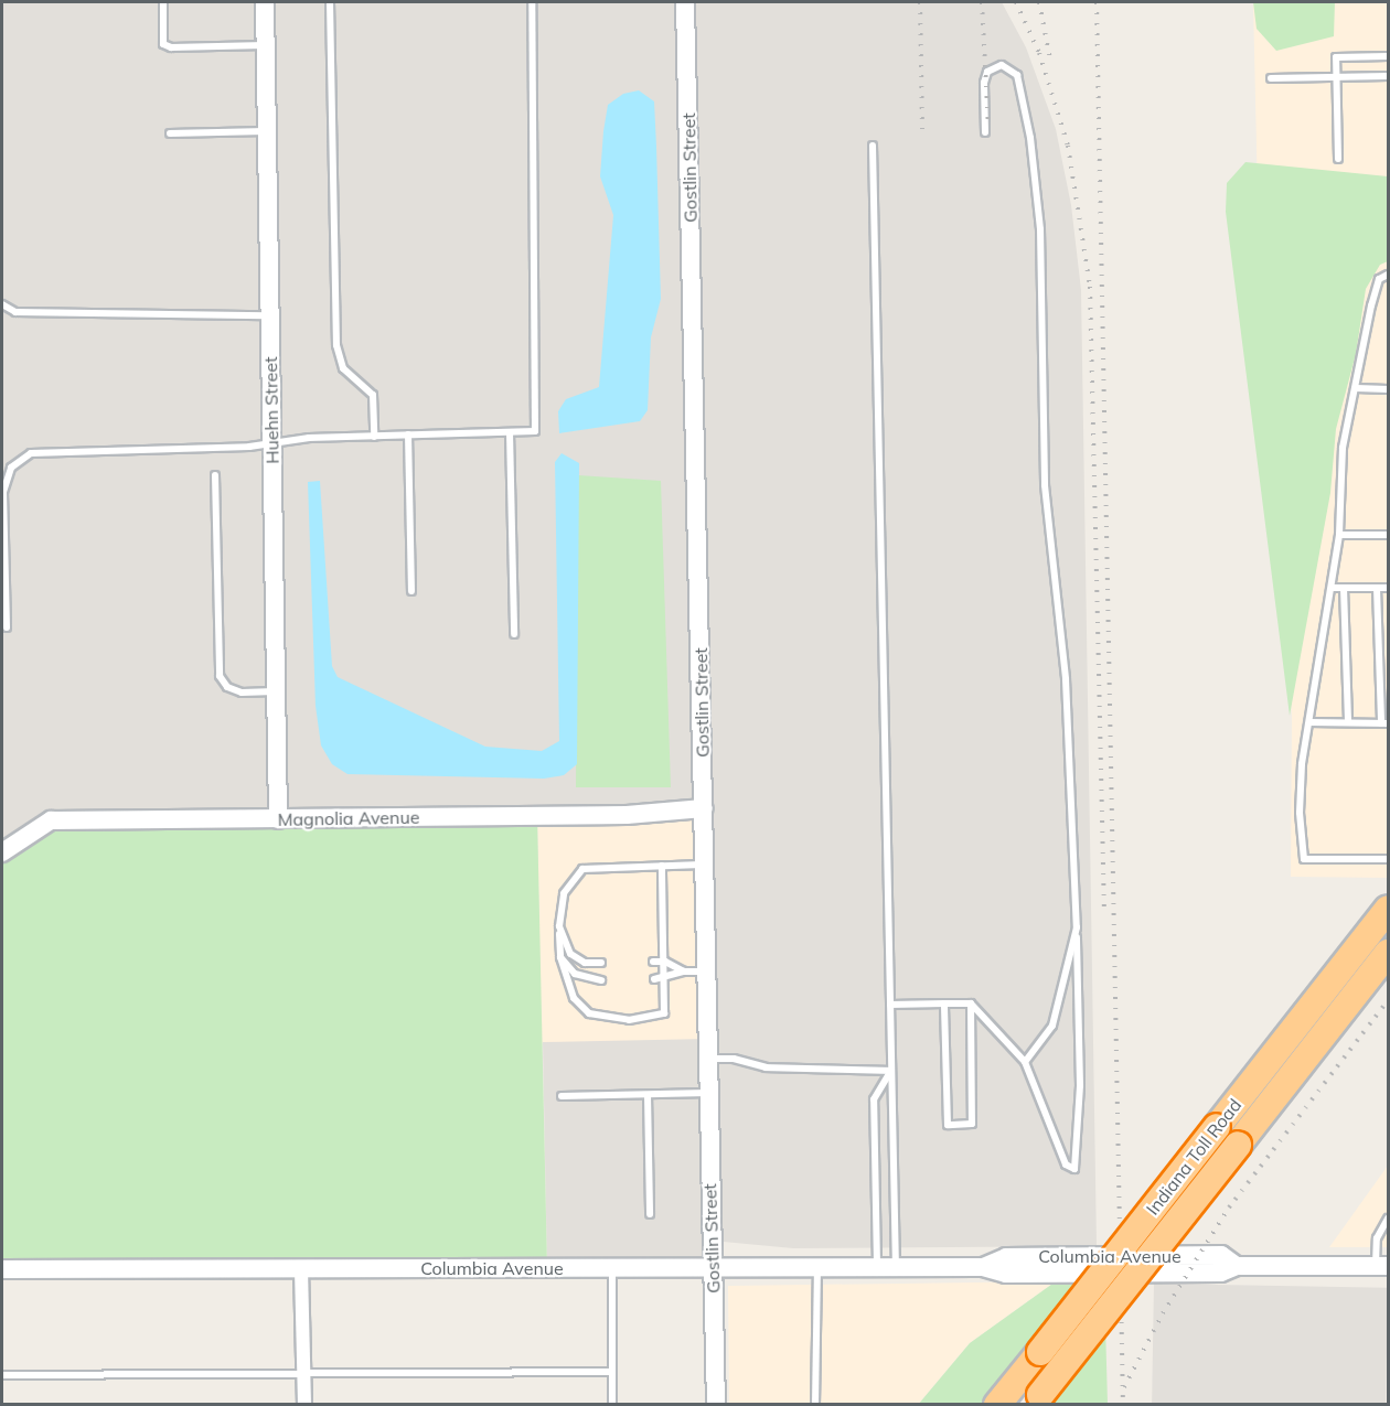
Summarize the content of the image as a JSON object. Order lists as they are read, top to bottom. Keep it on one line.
{"streets":{"highway":["Indiana Toll Road"],"street":["Gostlin Street","Huehn Street","Magnolia Avenue","Columbia Avenue"]},"crossings":[["Gostlin Street","Magnolia Avenue"],["Gostlin Street","Columbia Avenue"],["Huehn Street","Magnolia Avenue"]]}
